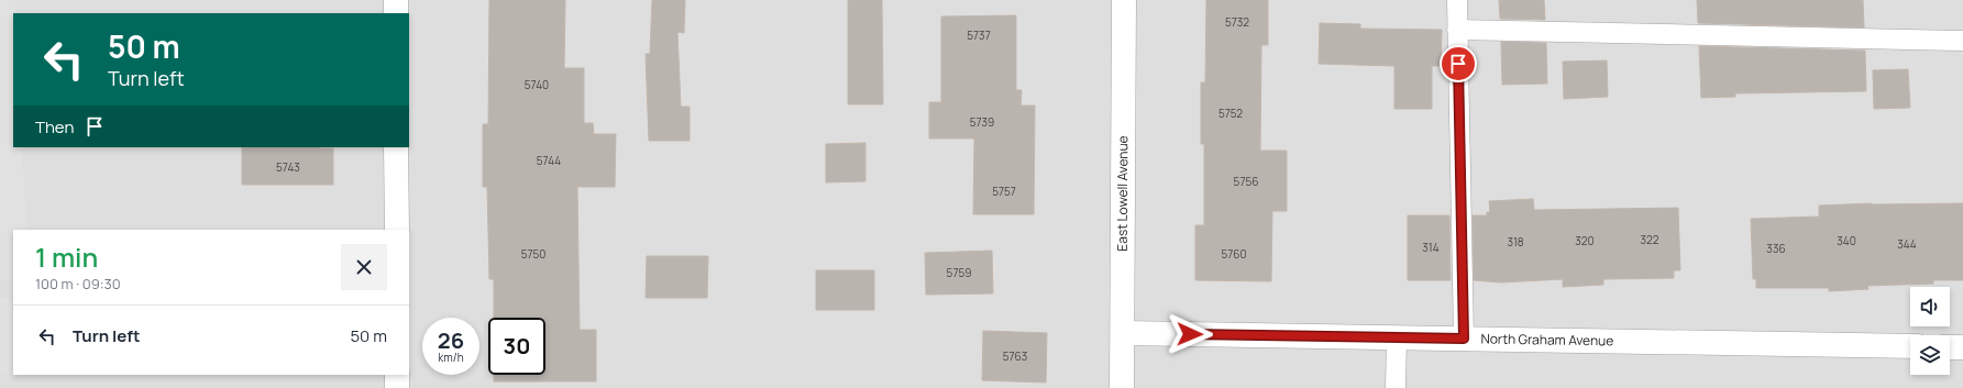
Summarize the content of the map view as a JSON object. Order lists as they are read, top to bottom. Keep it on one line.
{"streets":{"street":["East Lowell Avenue","North Graham Avenue"]},"crossings":[["East Lowell Avenue","North Graham Avenue"]],"house_numbers":["5732","5737","5740","5752","5739","5744","5743","5756","5757","322","320","340","318","344","314","336","5750","5760","5759","5763"],"page":{"turn":["50 m","Turn left"],"then":"Then","heading":["1 min","100 m · 09:30"],"list":[{"name":"Turn left","value":"50 m"}],"speed":"26 km/h","limit":"30"}}
